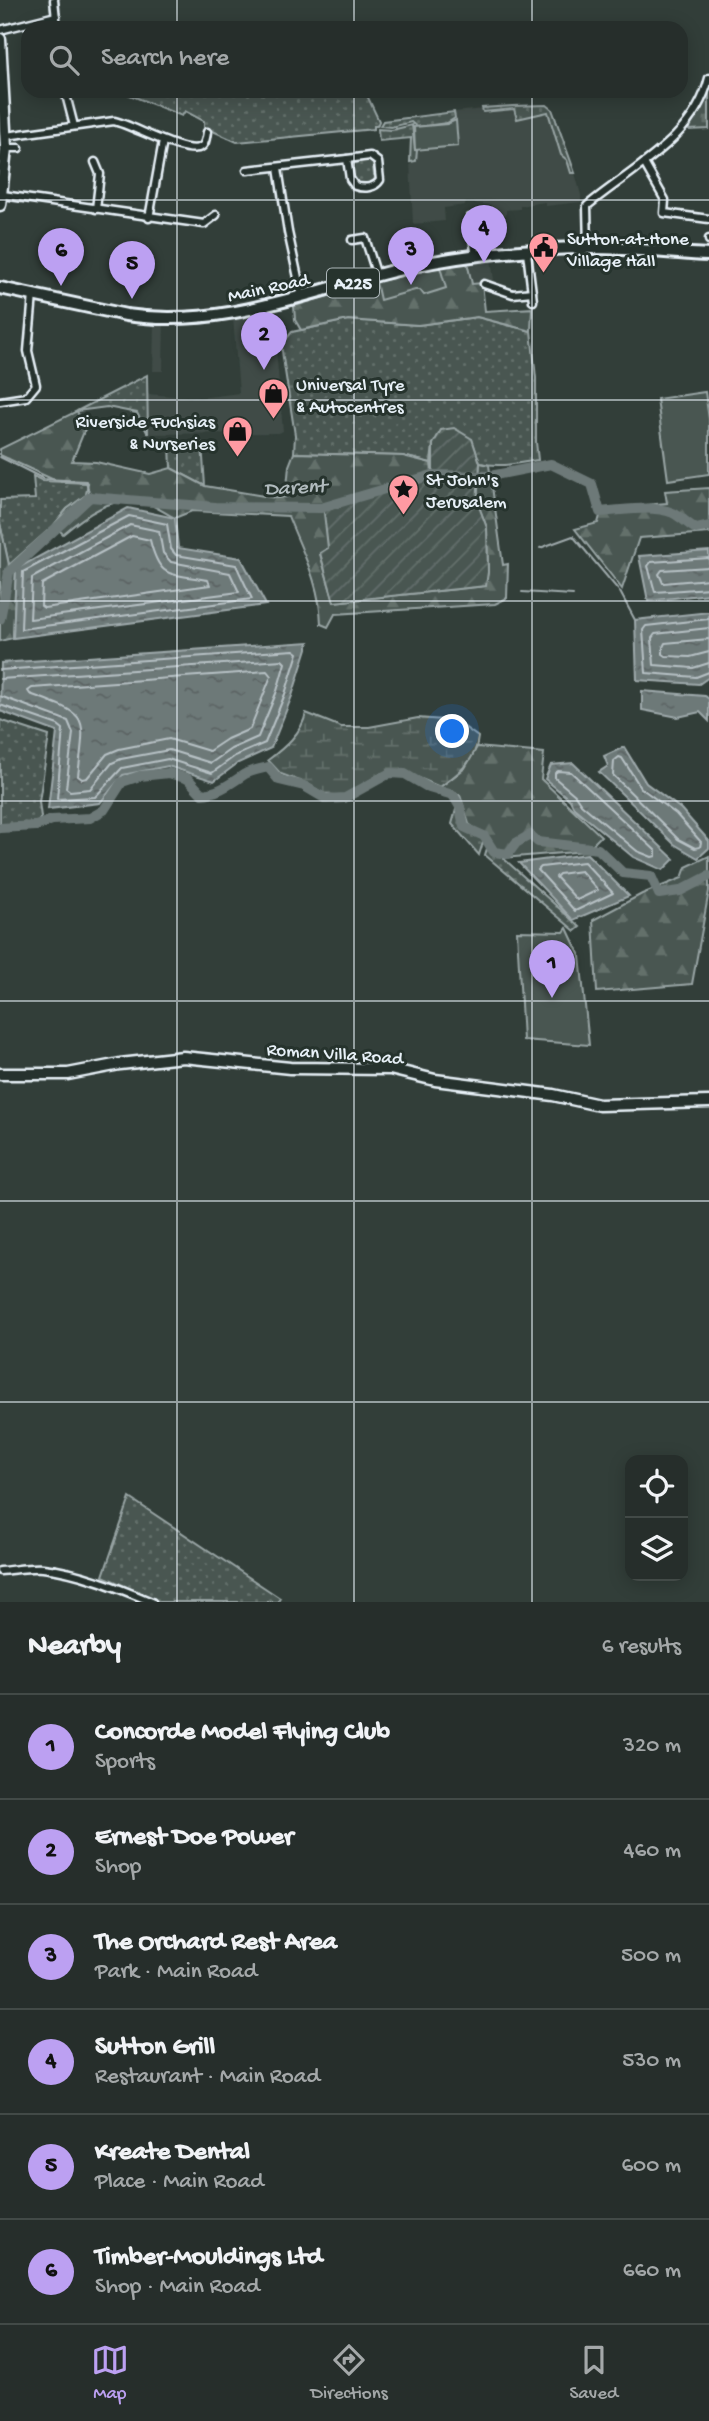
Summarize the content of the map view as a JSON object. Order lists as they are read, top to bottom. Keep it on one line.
{"streets":{"main road":["A225","Main Road"],"street":["Roman Villa Road"]},"water":["Darent"],"places":{"public building":["Sutton-at-Hone Village Hall"],"shop":["Universal Tyre & Autocentres","Riverside Fuchsias & Nurseries"],"place":["St John's Jerusalem"]},"page":{"search":"Search here","pins":["4","3","6","5","2","1"],"heading":["Nearby","6 results"],"list":[{"mark":"1","name":"Concorde Model Flying Club","note":"Sports","value":"320 m"},{"mark":"2","name":"Ernest Doe Power","note":"Shop","value":"460 m"},{"mark":"3","name":"The Orchard Rest Area","note":"Park · Main Road","value":"500 m"},{"mark":"4","name":"Sutton Grill","note":"Restaurant · Main Road","value":"530 m"},{"mark":"5","name":"Kreate Dental","note":"Place · Main Road","value":"600 m"},{"mark":"6","name":"Timber-Mouldings Ltd","note":"Shop · Main Road","value":"660 m"}],"nav":["Map","Directions","Saved"]}}
